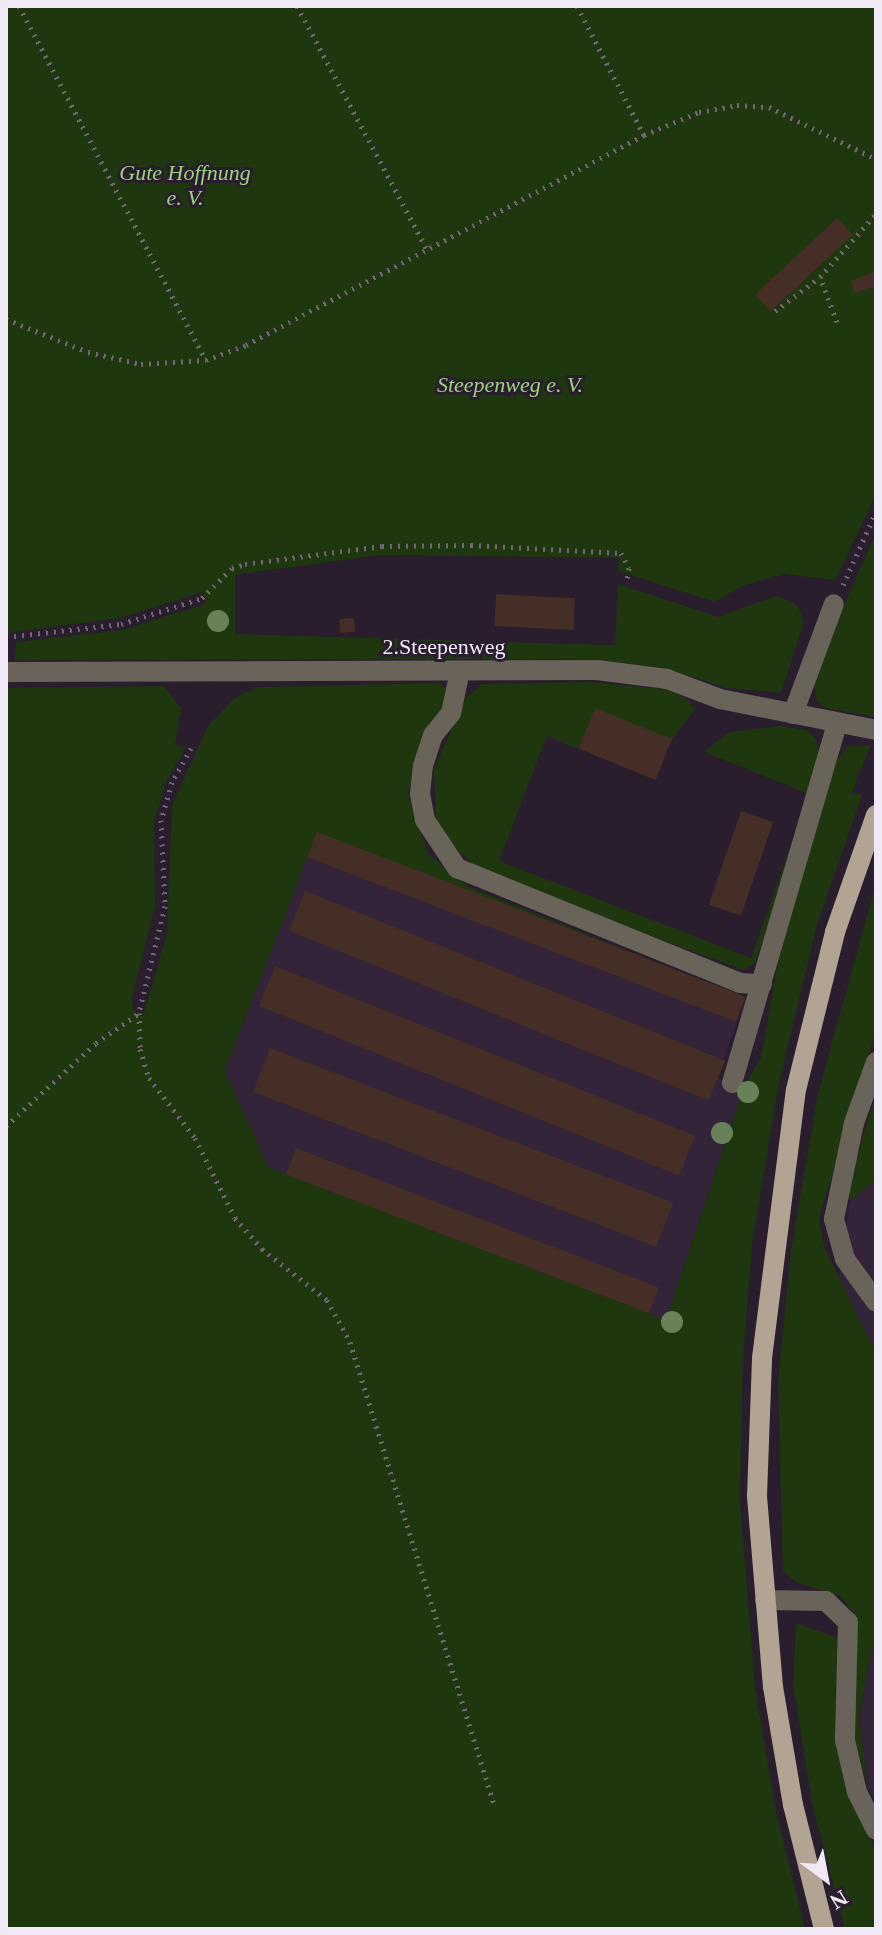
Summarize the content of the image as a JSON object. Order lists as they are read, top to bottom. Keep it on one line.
{"streets":{"street":["2.Steepenweg"]},"parks":["Gute Hoffnung e. V.","Steepenweg e. V."],"north":"bottom right"}
